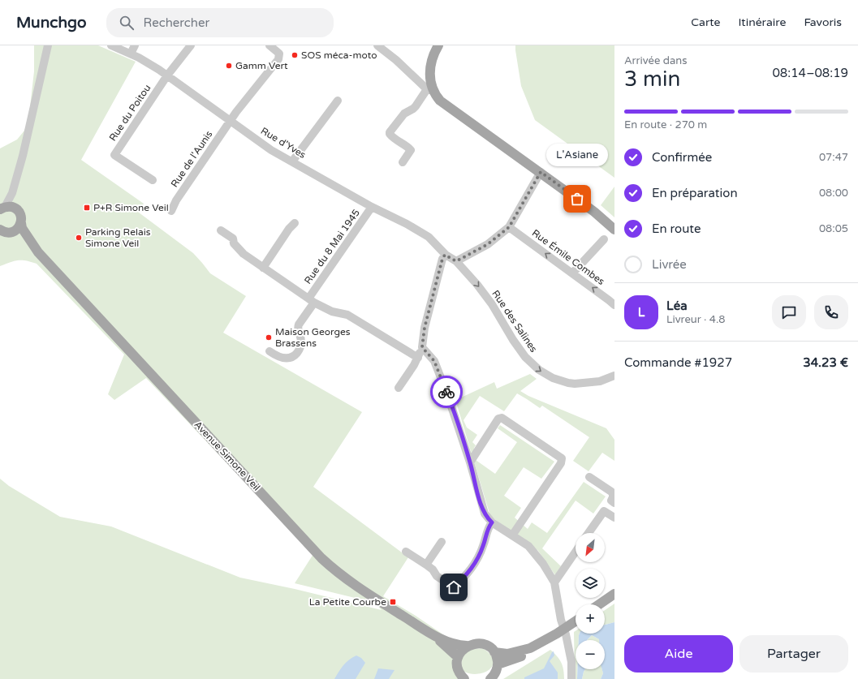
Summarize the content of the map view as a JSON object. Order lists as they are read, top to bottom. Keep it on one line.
{"streets":{"main road":["Avenue Simone Veil"],"street":["Rue du Poitou","Rue d'Yves","Rue de l'Aunis","Rue du 8 Mai 1945","Rue Émile Combes","Rue des Salines"]},"crossings":[["Rue du Poitou","Rue d'Yves"],["Rue d'Yves","Rue de l'Aunis"],["Rue d'Yves","Rue du 8 Mai 1945"],["Rue d'Yves","Rue des Salines"]],"one_way":["Rue Émile Combes","Rue des Salines"],"places":{"other":["SOS méca-moto","Gamm Vert","L'Asiane","Parking Relais Simone Veil","Maison Georges Brassens"],"transit":["P+R Simone Veil","La Petite Courbe"]},"north":"bottom left","page":{"header":"Munchgo","search":"Rechercher","nav":["Carte","Itinéraire","Favoris"],"heading":["3 min","Arrivée dans","08:14–08:19"],"panel":["Léa","Livreur · 4.8","Commande #1927","34.23 €"],"bar":"En route · 270 m","list":[["Confirmée","07:47"],["En préparation","08:00"],["En route","08:05"],"Livrée"],"bubble":"L'Asiane","round":"L","map_buttons":["+","−"],"buttons":["Aide","Partager"]}}
